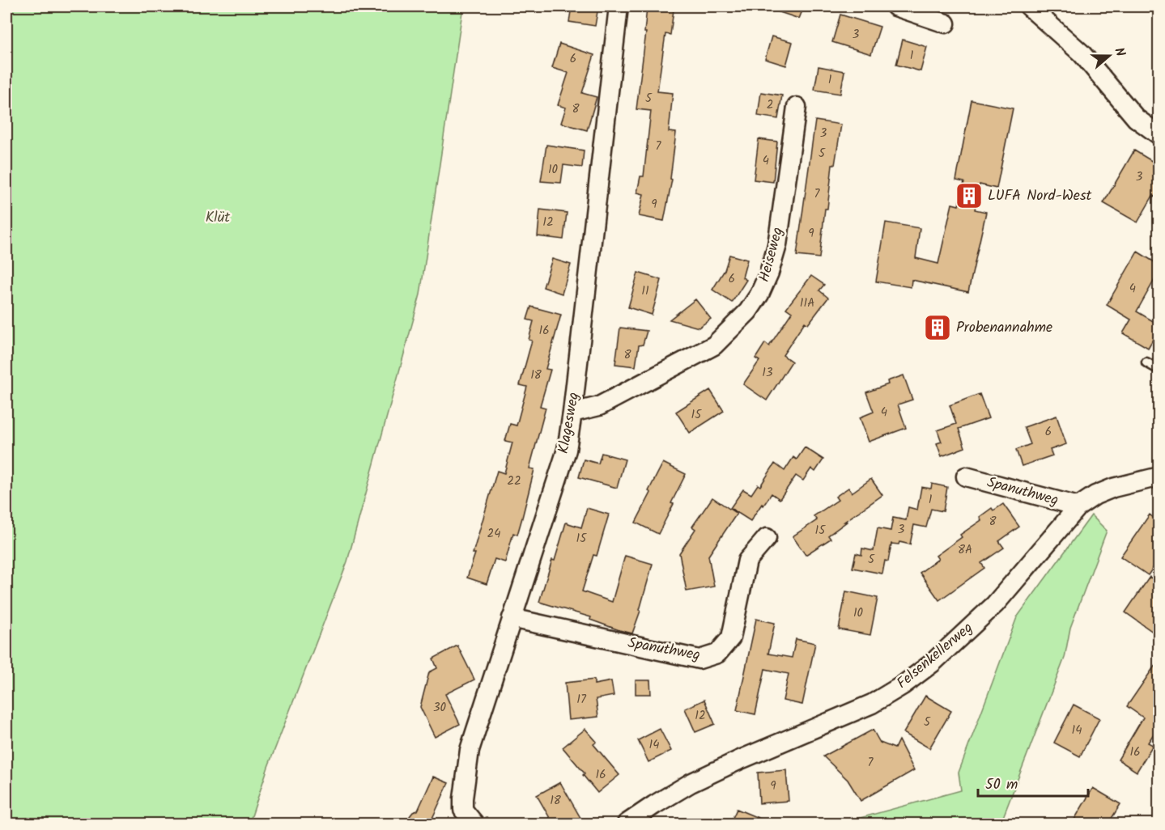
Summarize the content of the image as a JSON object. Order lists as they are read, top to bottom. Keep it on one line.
{"streets":{"street":["Heiseweg","Klagesweg","Spanuthweg","Felsenkellerweg"]},"crossings":[["Heiseweg","Klagesweg"],["Klagesweg","Spanuthweg"],["Spanuthweg","Felsenkellerweg"]],"parks":["Klüt"],"places":{"building":["LUFA Nord-West","Probenannahme"]},"house_numbers":["3","1","6","1","5","2","8","3","7","5","4","10","3","7","9","12","9","6","4","11","11A","16","8","13","18","4","15","6","22","1","8","3","15","24","15","8A","5","10","17","30","12","5","14","14","16","7","16","9","18"],"scale_bar":"50 m","north":"right"}
